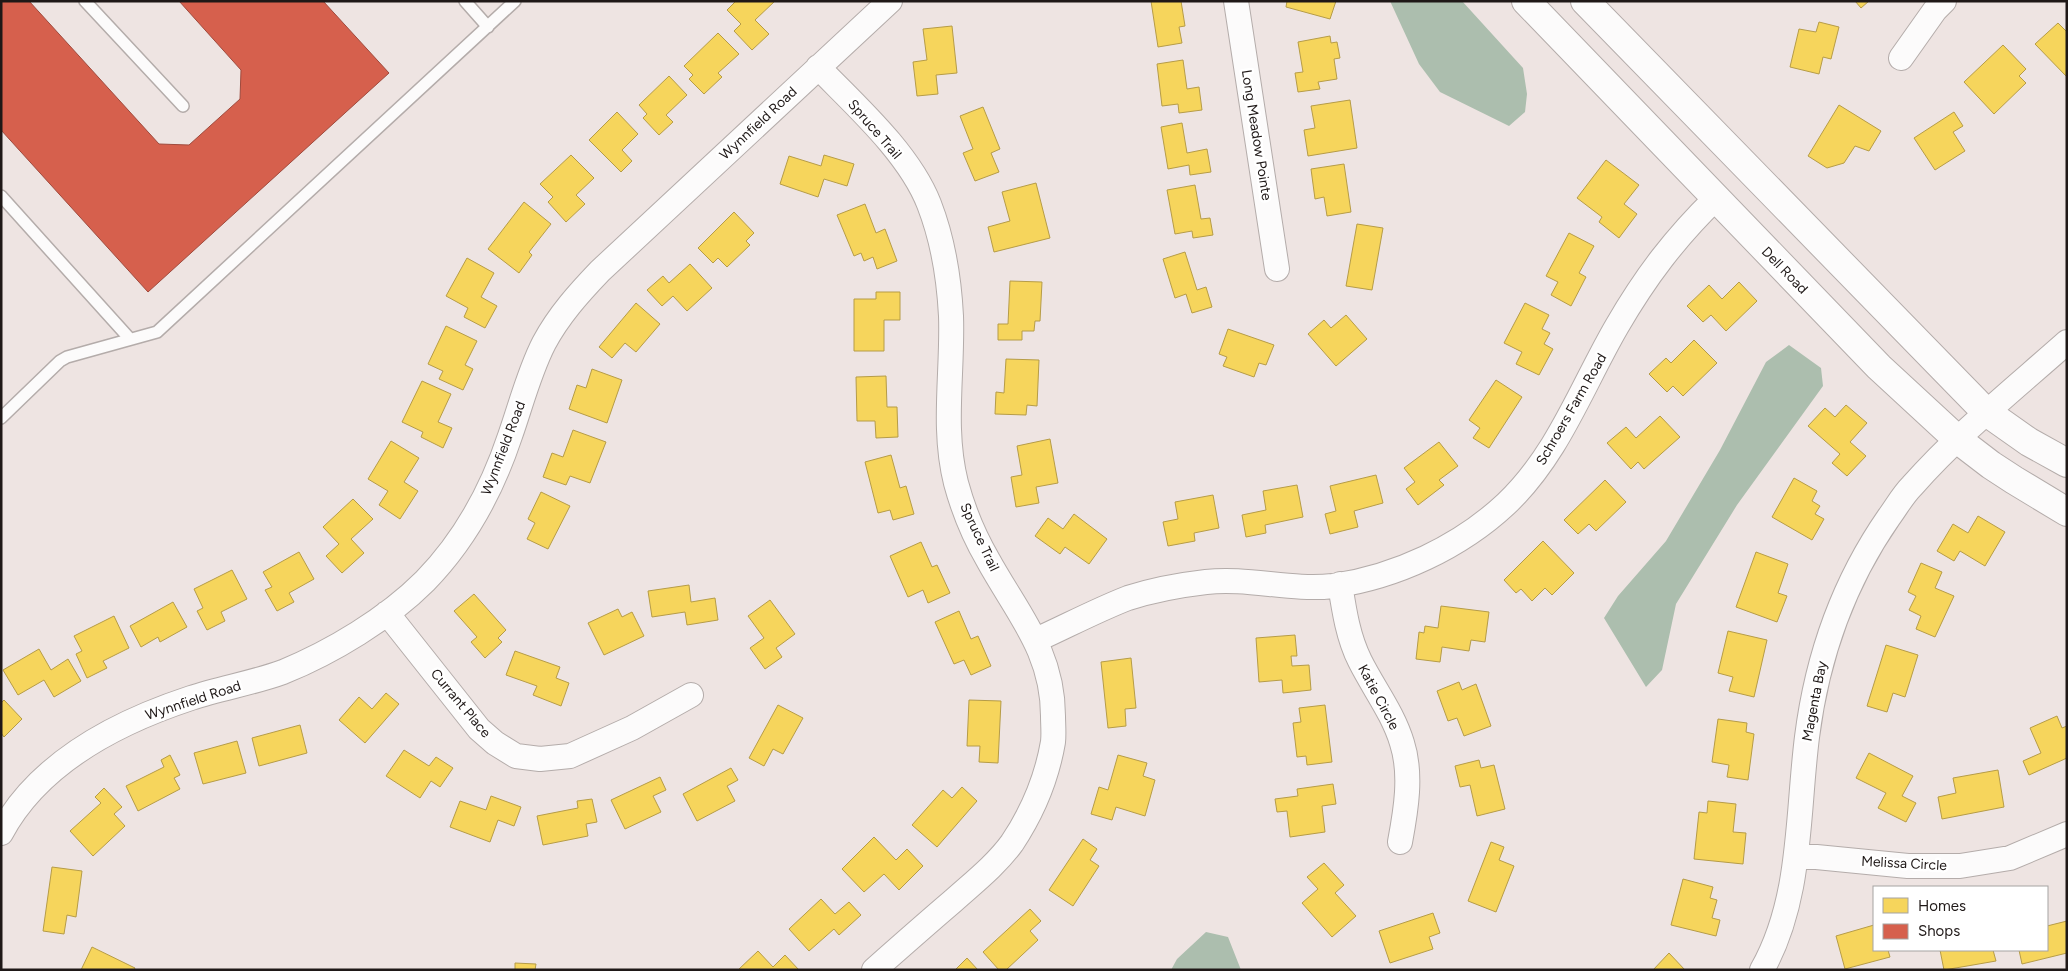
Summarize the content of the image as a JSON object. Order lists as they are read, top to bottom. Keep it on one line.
{"streets":{"main road":["Dell Road"],"street":["Wynnfield Road","Spruce Trail","Long Meadow Pointe","Schroers Farm Road","Katie Circle","Magenta Bay","Currant Place","Melissa Circle"]},"crossings":[["Wynnfield Road","Spruce Trail"],["Wynnfield Road","Currant Place"],["Spruce Trail","Schroers Farm Road"],["Dell Road","Schroers Farm Road"],["Dell Road","Magenta Bay"],["Schroers Farm Road","Katie Circle"],["Magenta Bay","Melissa Circle"]],"legend":["Homes","Shops"]}
